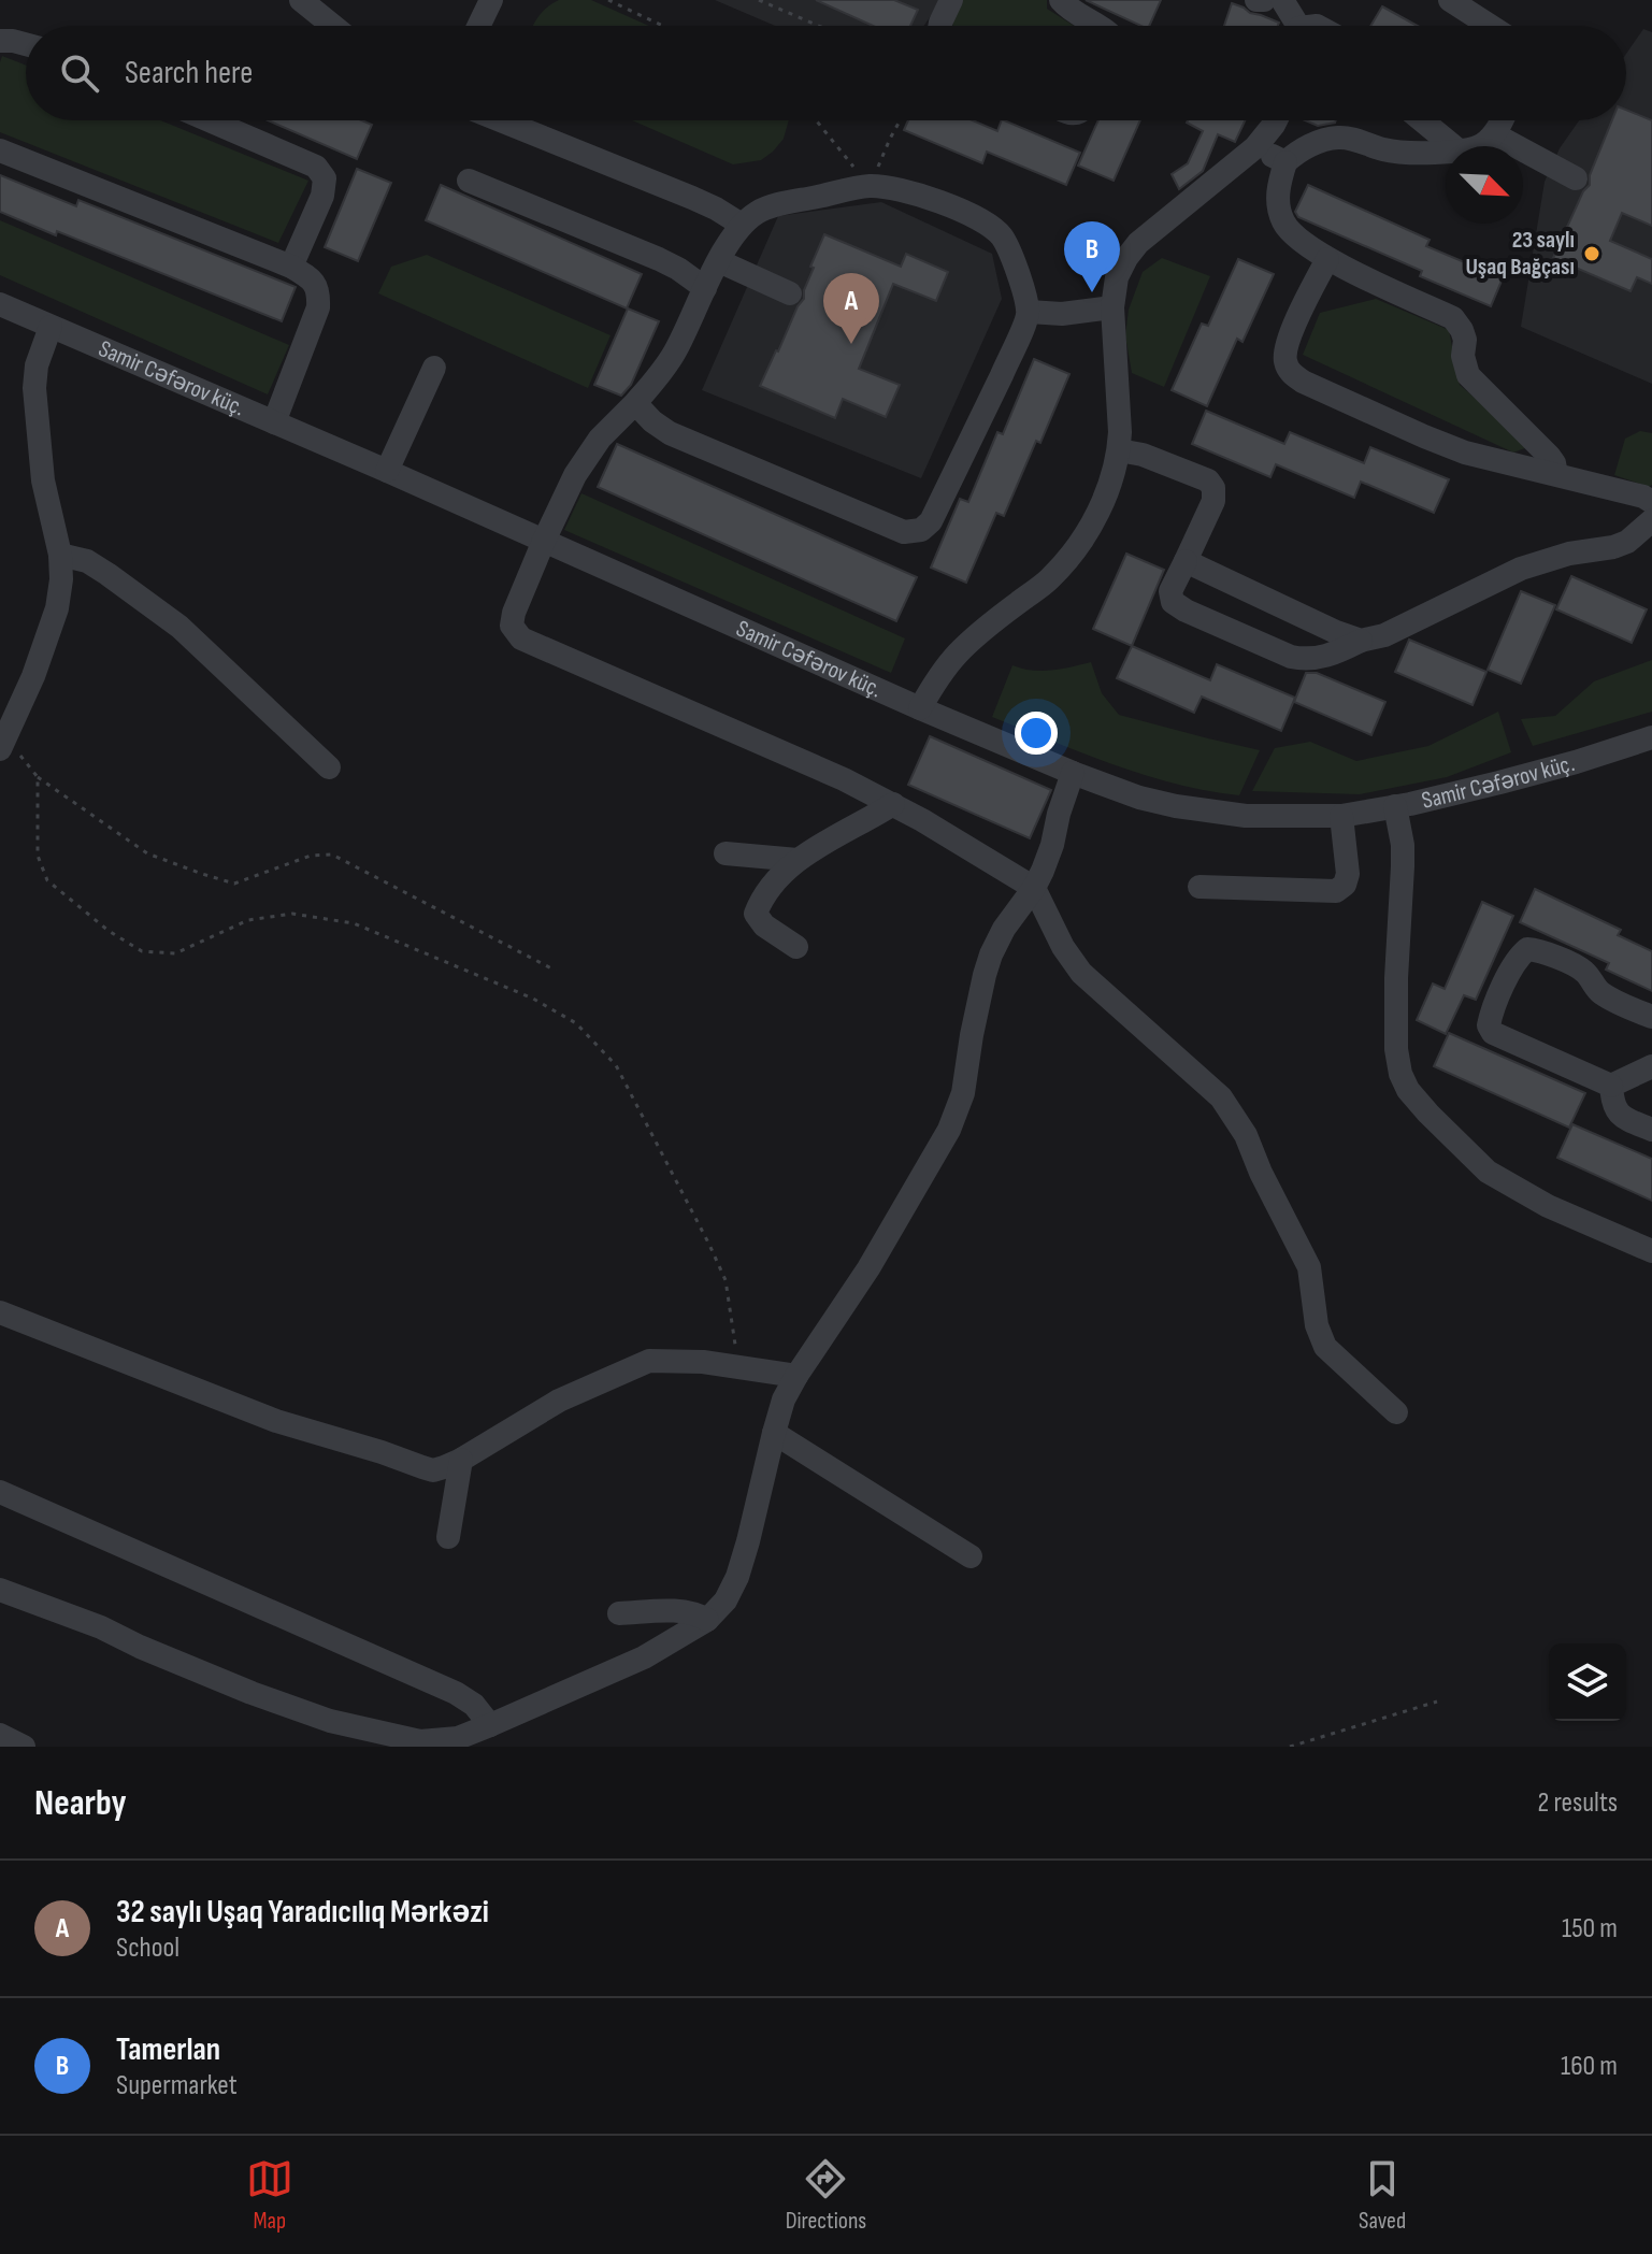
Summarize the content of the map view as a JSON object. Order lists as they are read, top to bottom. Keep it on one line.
{"streets":{"street":["Samir Cəfərov küç."]},"places":["23 saylı Uşaq Bağçası"],"north":"bottom right","page":{"search":"Search here","pins":["B","A"],"heading":["Nearby","2 results"],"list":[{"mark":"A","name":"32 saylı Uşaq Yaradıcılıq Mərkəzi","note":"School","value":"150 m"},{"mark":"B","name":"Tamerlan","note":"Supermarket","value":"160 m"}],"nav":["Map","Directions","Saved"]}}
